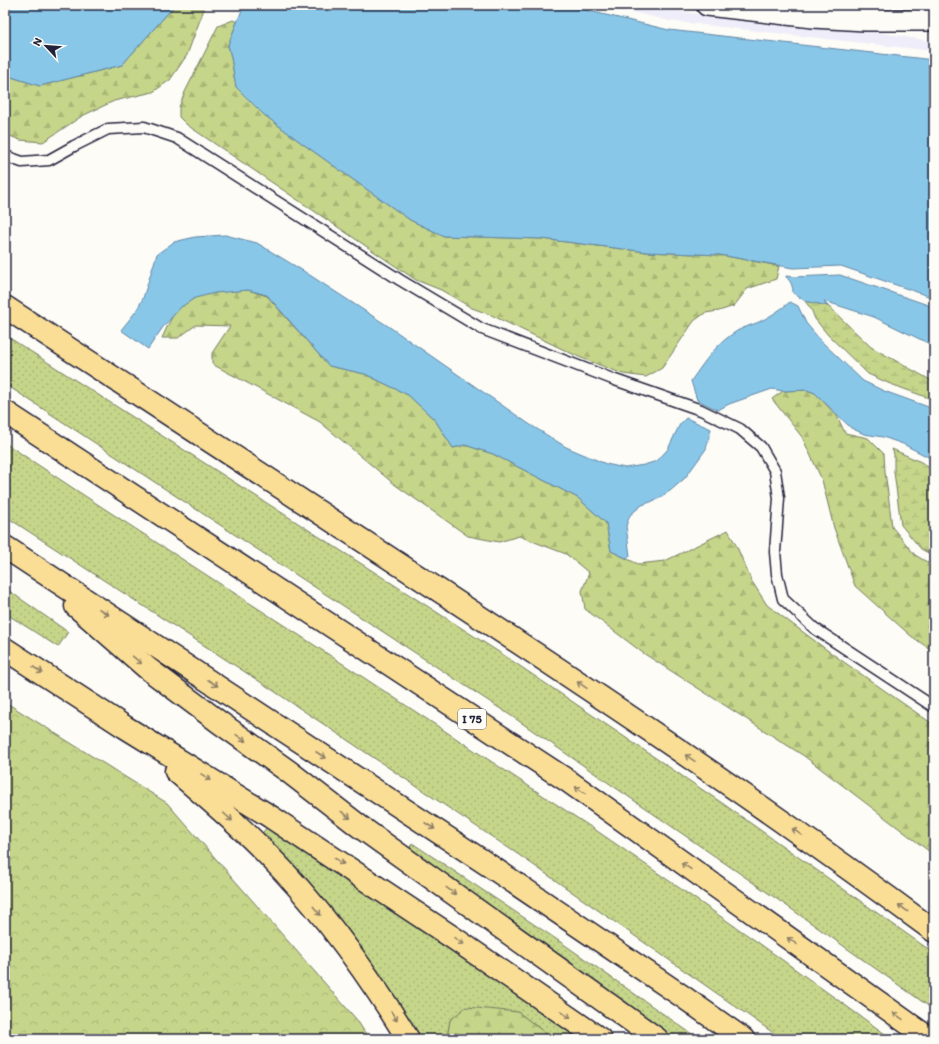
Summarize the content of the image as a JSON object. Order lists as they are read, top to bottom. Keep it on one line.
{"streets":{"highway":["I 75"]},"north":"top left"}
